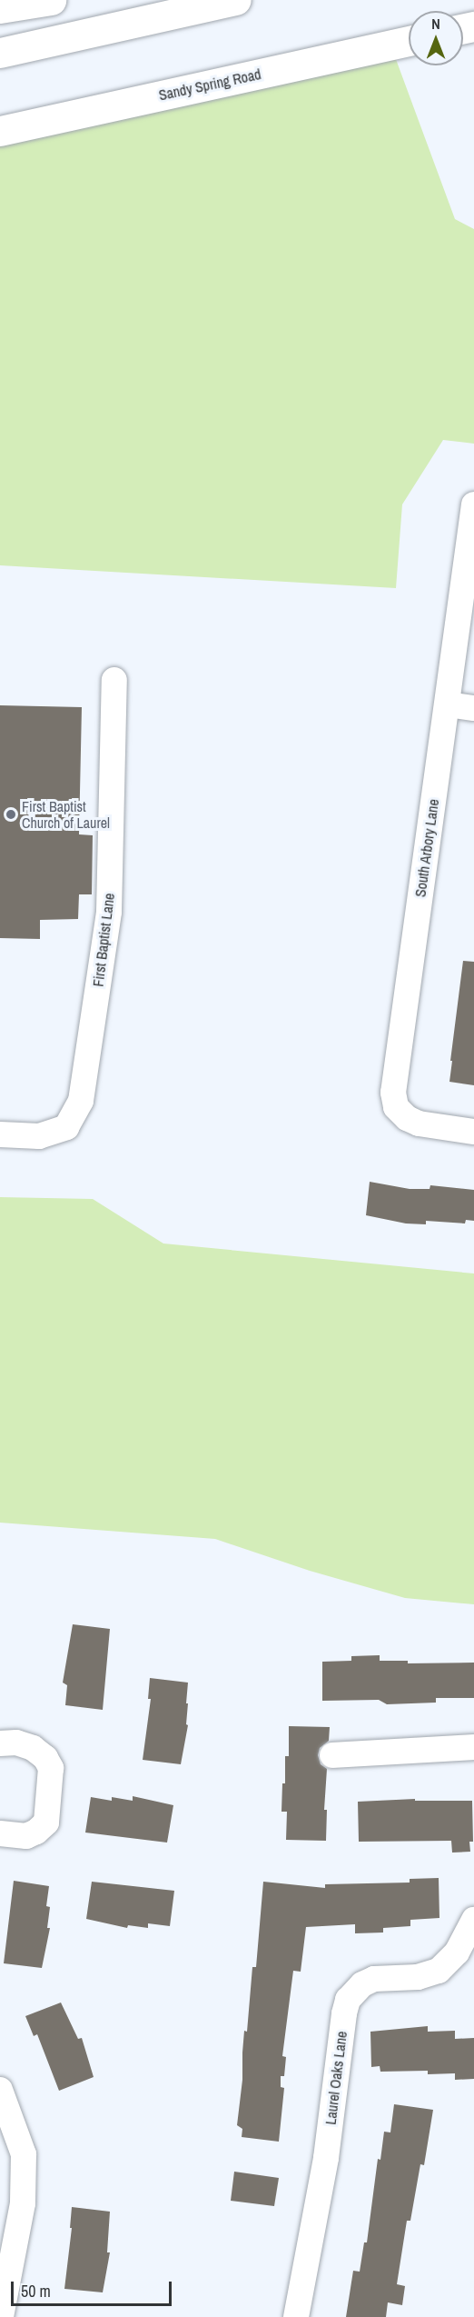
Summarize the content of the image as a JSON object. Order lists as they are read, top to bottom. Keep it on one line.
{"streets":{"main road":["Sandy Spring Road"],"street":["South Arbory Lane","First Baptist Lane","Laurel Oaks Lane"]},"places":["First Baptist Church of Laurel"],"scale_bar":"50 m","north":"top"}
